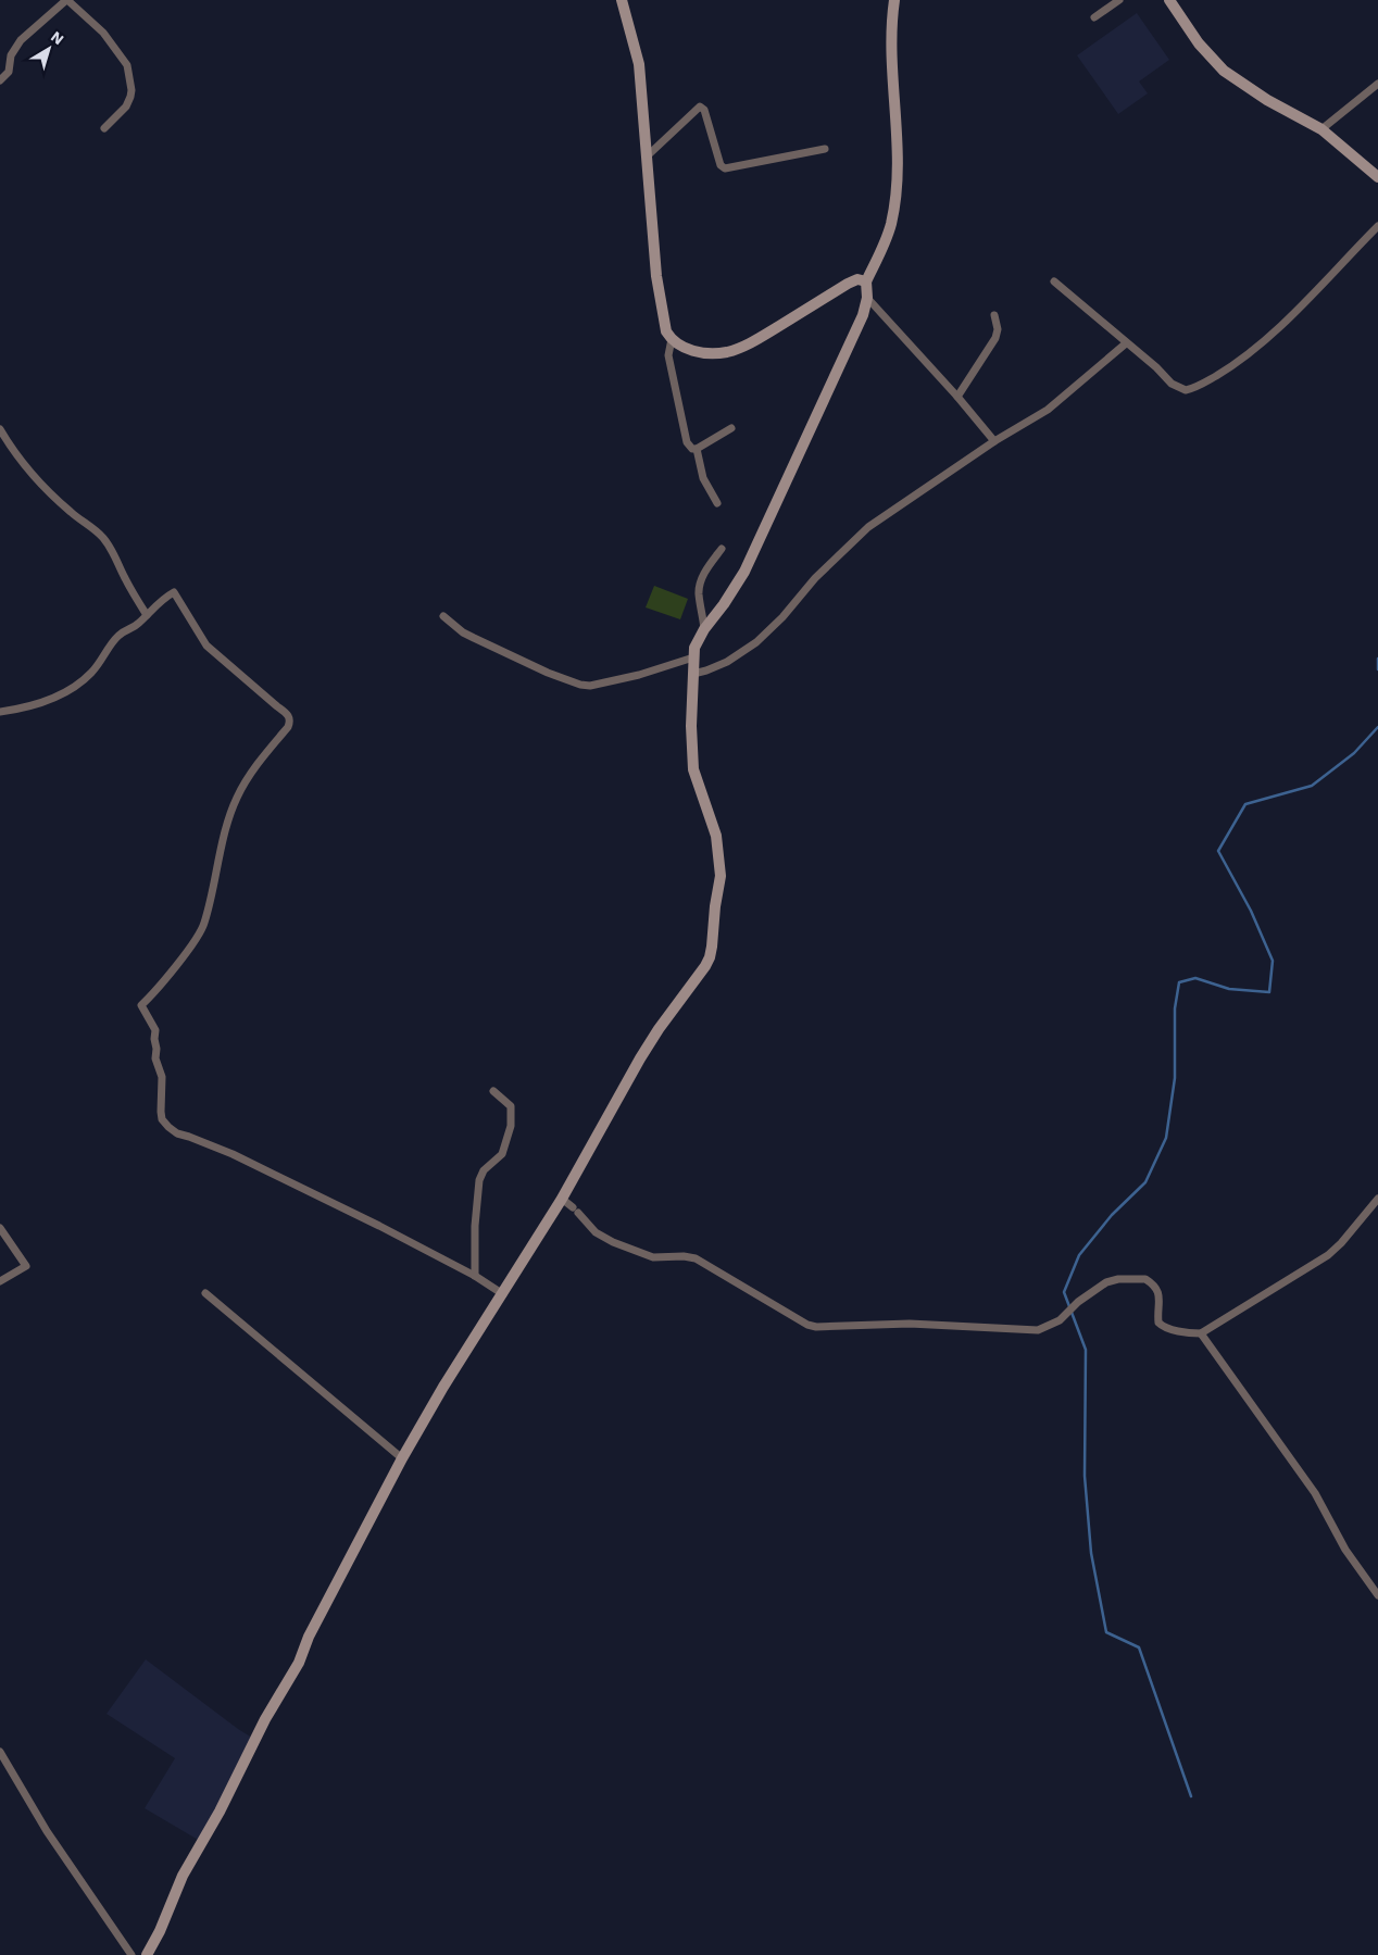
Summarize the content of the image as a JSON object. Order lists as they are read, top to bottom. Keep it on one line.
{"north":"top right"}
